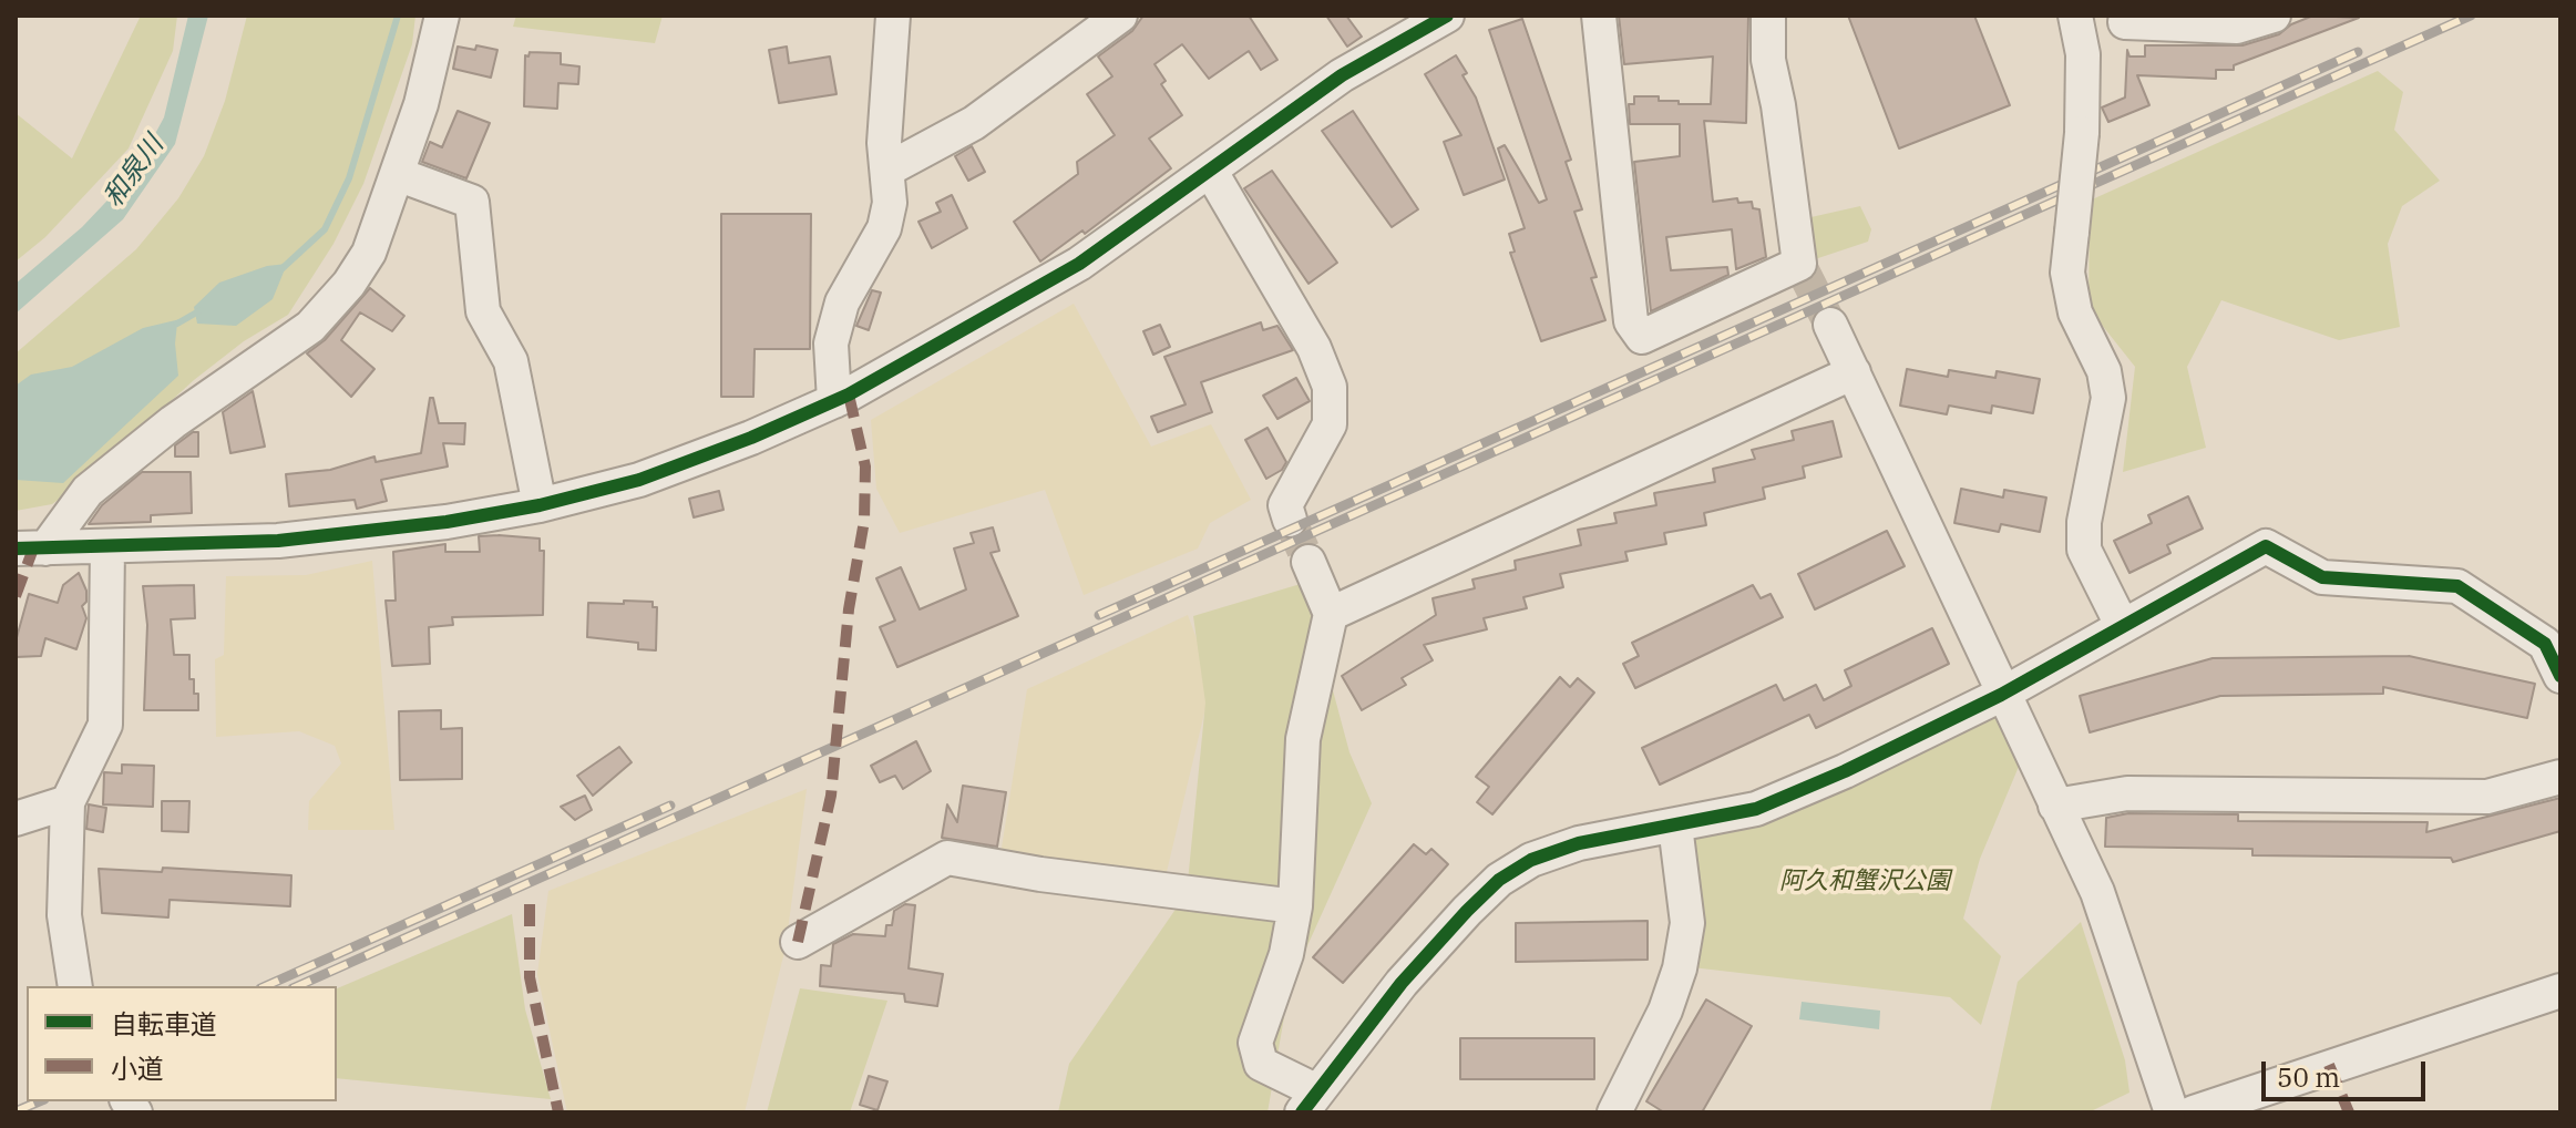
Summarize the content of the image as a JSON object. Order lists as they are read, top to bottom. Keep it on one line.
{"water":["和泉川"],"parks":["阿久和蟹沢公園"],"legend":["自転車道","小道"],"scale_bar":"50 m"}
